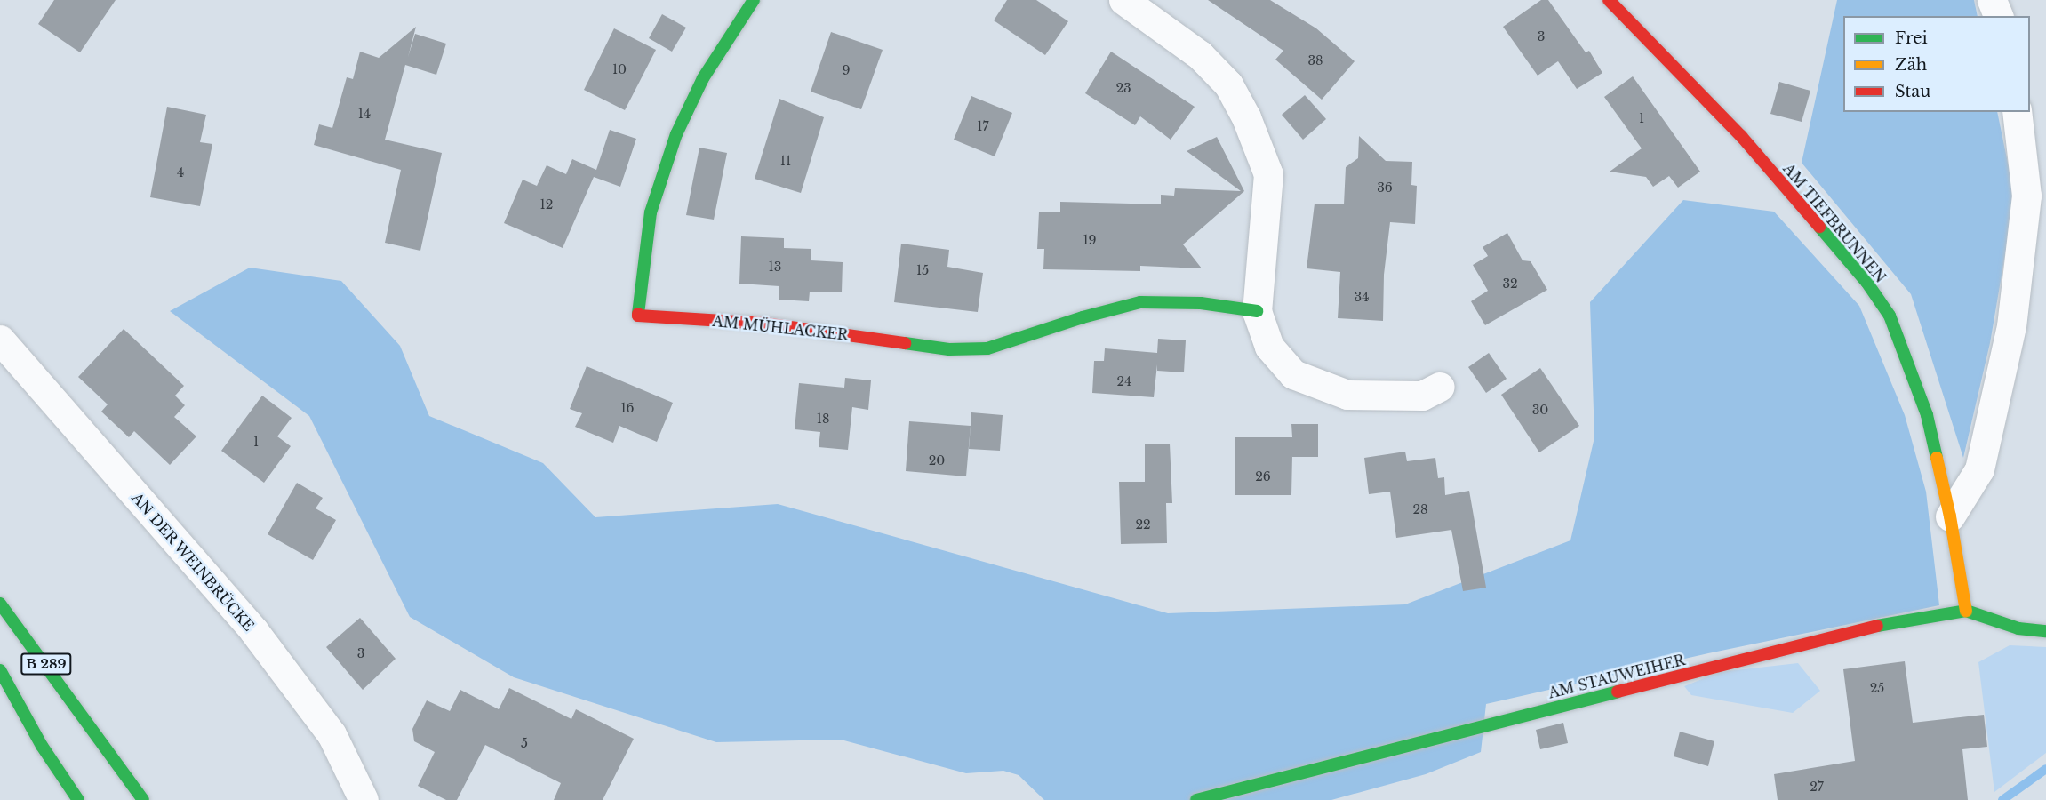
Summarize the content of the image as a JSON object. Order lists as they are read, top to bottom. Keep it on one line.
{"streets":{"main road":["AM TIEFBRUNNEN","AM MÜHLACKER","B 289","AM STAUWEIHER"],"street":["AN DER WEINBRÜCKE"]},"crossings":[["AM TIEFBRUNNEN","AM STAUWEIHER"]],"house_numbers":["3","38","10","9","23","14","1","17","11","4","36","12","19","13","15","32","34","24","16","30","18","1","20","26","28","22","3","25","5","27"],"legend":["Frei","Zäh","Stau"]}
